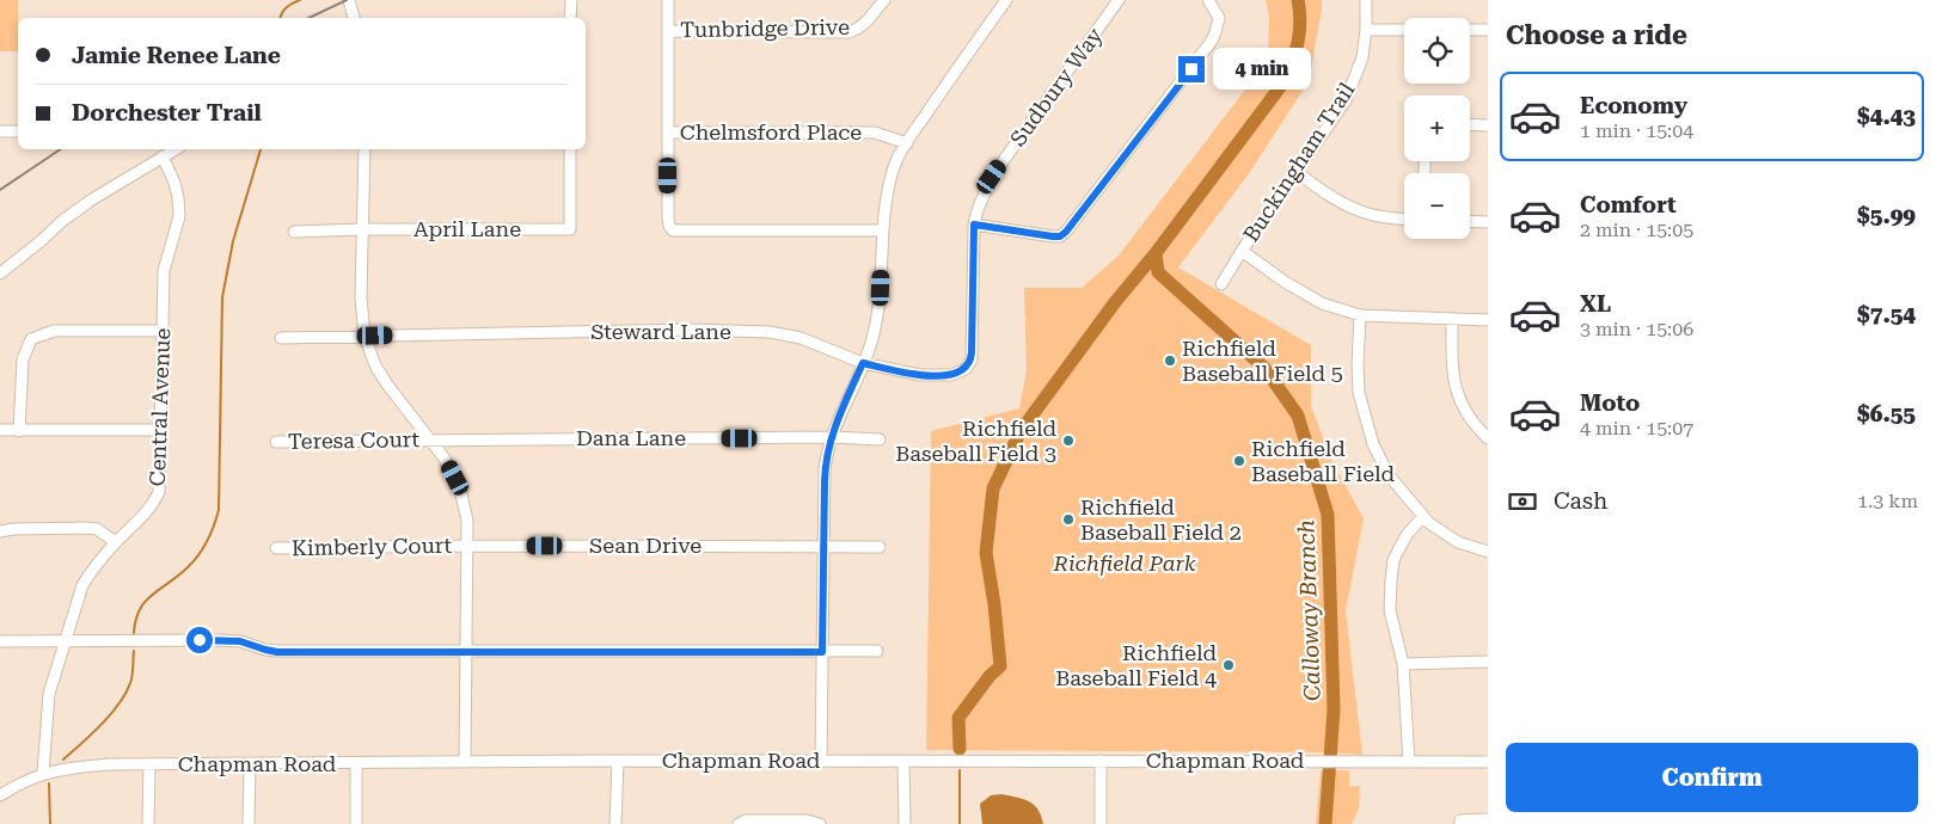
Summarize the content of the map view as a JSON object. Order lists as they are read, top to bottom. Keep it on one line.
{"streets":{"street":["Tunbridge Drive","Sudbury Way","Chelmsford Place","Buckingham Trail","April Lane","Steward Lane","Central Avenue","Dana Lane","Teresa Court","Sean Drive","Kimberly Court","Chapman Road"]},"crossings":[["Sudbury Way","Steward Lane"],["Central Avenue","Chapman Road"],["Dana Lane","Teresa Court"],["Sean Drive","Kimberly Court"]],"water":["Calloway Branch"],"parks":["Richfield Park"],"places":["Richfield Baseball Field 5","Richfield Baseball Field 3","Richfield Baseball Field","Richfield Baseball Field 2","Richfield Baseball Field 4"],"page":{"heading":"Choose a ride","map_buttons":["+","−"],"banner":["Jamie Renee Lane","Dorchester Trail"],"bubble":"4 min","list":[{"name":"Economy","note":"1 min · 15:04","value":"$4.43"},{"name":"Comfort","note":"2 min · 15:05","value":"$5.99"},{"name":"XL","note":"3 min · 15:06","value":"$7.54"},{"name":"Moto","note":"4 min · 15:07","value":"$6.55"}],"pay":["Cash","1.3 km"],"buttons":"Confirm"}}
